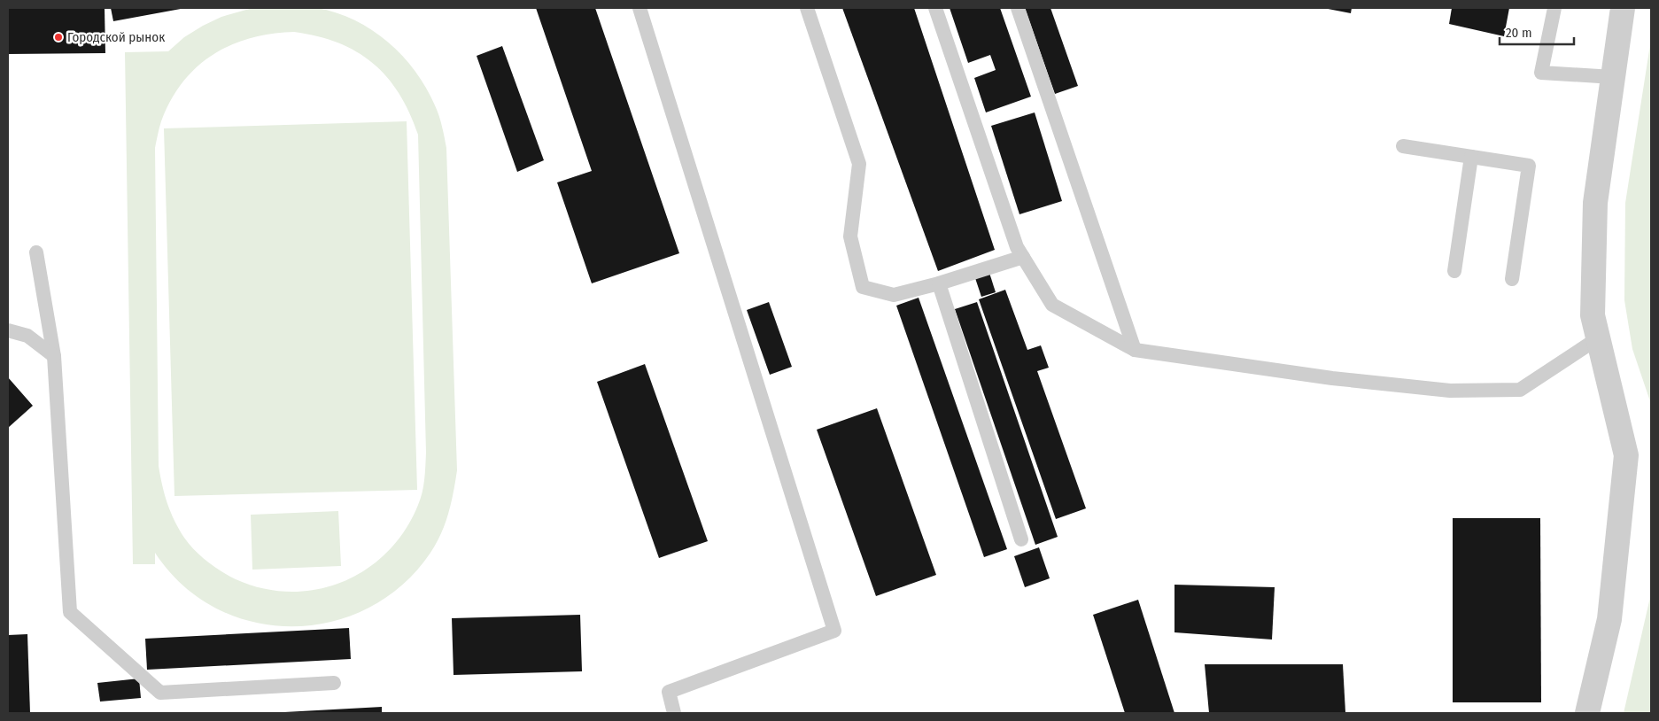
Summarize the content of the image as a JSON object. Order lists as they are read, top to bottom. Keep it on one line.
{"places":["Городской рынок"],"scale_bar":"20 m"}
